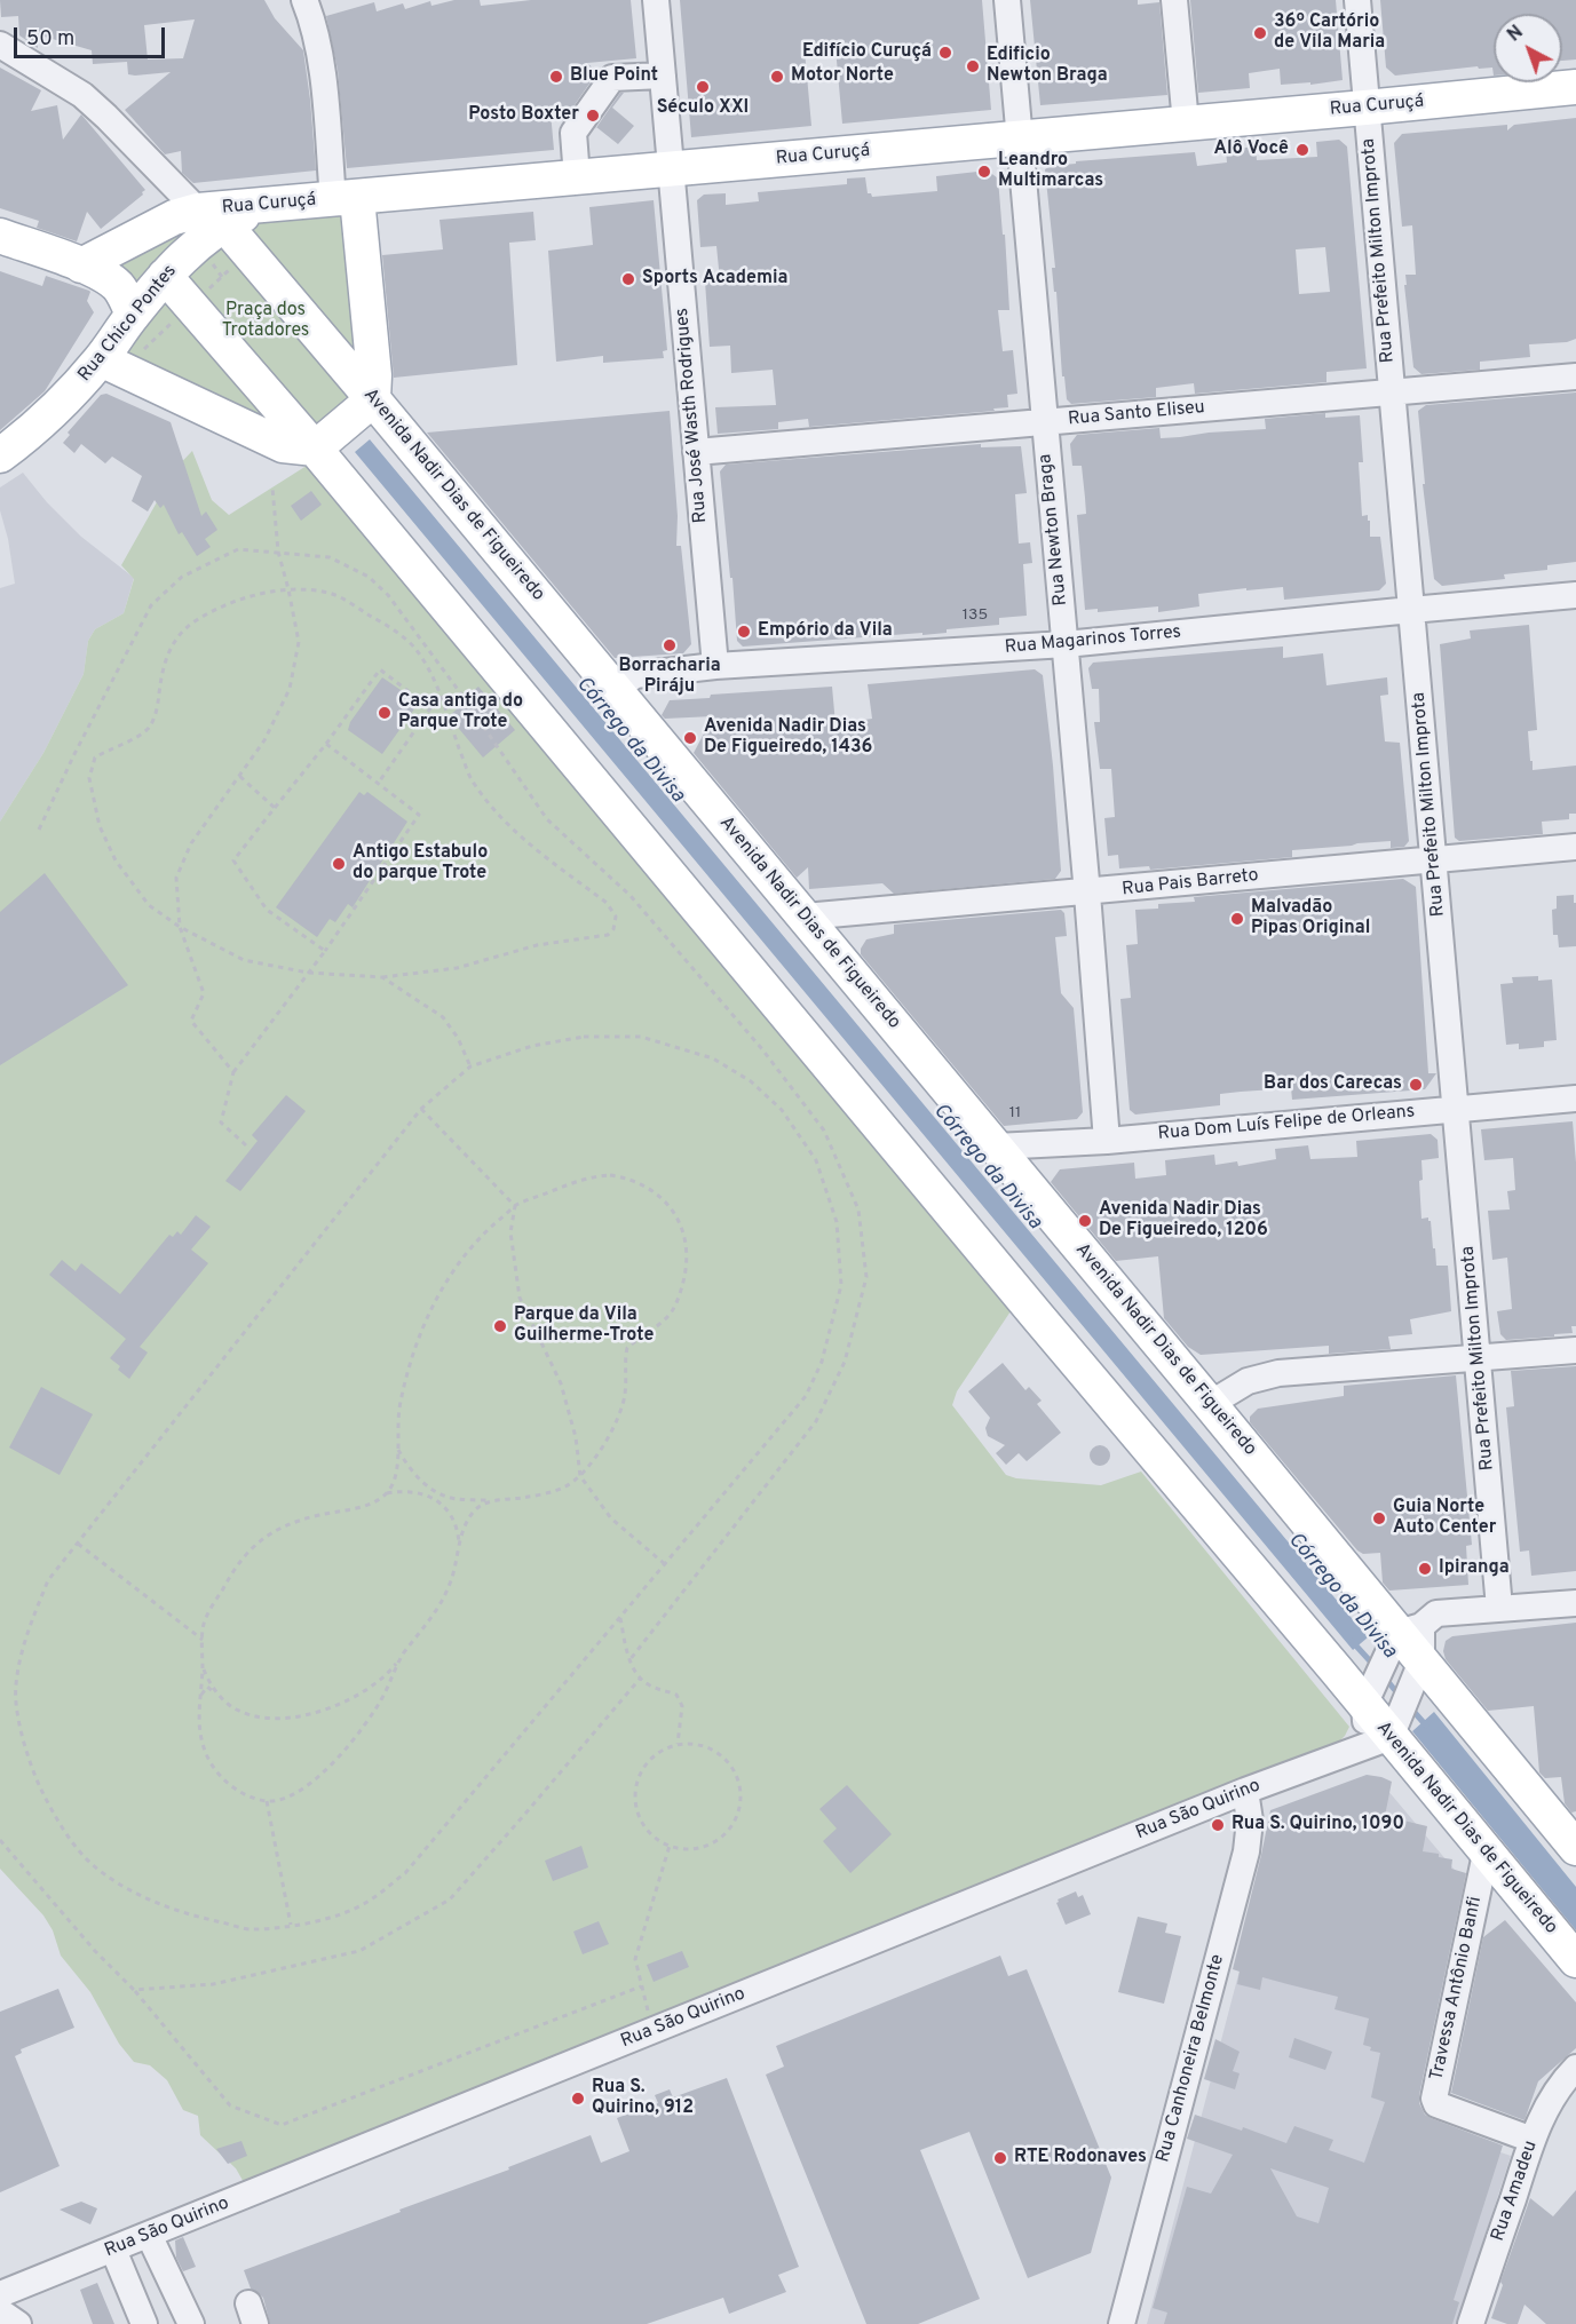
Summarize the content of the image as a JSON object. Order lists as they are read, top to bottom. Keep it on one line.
{"streets":{"main road":["Rua Curuçá","Rua Chico Pontes","Avenida Nadir Dias de Figueiredo"],"street":["Rua Prefeito Milton Improta","Rua Santo Eliseu","Rua José Wasth Rodrigues","Rua Newton Braga","Rua Magarinos Torres","Rua Pais Barreto","Rua Dom Luís Felipe de Orleans","Rua São Quirino","Travessa Antônio Banfi","Rua Canhoneira Belmonte","Rua Amadeu"]},"crossings":[["Rua Curuçá","Rua Prefeito Milton Improta"],["Rua Curuçá","Rua Chico Pontes"],["Rua Curuçá","Rua José Wasth Rodrigues"],["Rua Curuçá","Avenida Nadir Dias de Figueiredo"],["Rua Curuçá","Rua Newton Braga"],["Rua Prefeito Milton Improta","Rua Santo Eliseu"],["Rua Prefeito Milton Improta","Rua Magarinos Torres"],["Rua Prefeito Milton Improta","Rua Pais Barreto"],["Rua Prefeito Milton Improta","Rua Dom Luís Felipe de Orleans"],["Rua Chico Pontes","Avenida Nadir Dias de Figueiredo"],["Rua Santo Eliseu","Rua José Wasth Rodrigues"],["Rua Santo Eliseu","Rua Newton Braga"],["Rua José Wasth Rodrigues","Rua Magarinos Torres"],["Avenida Nadir Dias de Figueiredo","Rua Magarinos Torres"],["Avenida Nadir Dias de Figueiredo","Rua Pais Barreto"],["Avenida Nadir Dias de Figueiredo","Rua Dom Luís Felipe de Orleans"],["Avenida Nadir Dias de Figueiredo","Rua São Quirino"],["Avenida Nadir Dias de Figueiredo","Travessa Antônio Banfi"],["Rua Newton Braga","Rua Magarinos Torres"],["Rua Newton Braga","Rua Pais Barreto"],["Rua Newton Braga","Rua Dom Luís Felipe de Orleans"],["Rua São Quirino","Rua Canhoneira Belmonte"],["Travessa Antônio Banfi","Rua Amadeu"]],"water":["Córrego da Divisa"],"parks":["Praça dos Trotadores"],"places":["36º Cartório de Vila Maria","Edifício Curuçá","Edificio Newton Braga","Blue Point","Motor Norte","Século XXI","Posto Boxter","Alô Você","Leandro Multimarcas","Sports Academia","Empório da Vila","Borracharia Piráju","Casa antiga do Parque Trote","Avenida Nadir Dias De Figueiredo, 1436","Antigo Estabulo do parque Trote","Malvadão Pipas Original","Bar dos Carecas","Avenida Nadir Dias De Figueiredo, 1206","Parque da Vila Guilherme-Trote","Guia Norte Auto Center","Ipiranga","Rua S. Quirino, 1090","Rua S. Quirino, 912","RTE Rodonaves"],"house_numbers":["135","11"],"scale_bar":"50 m","north":"top left"}
